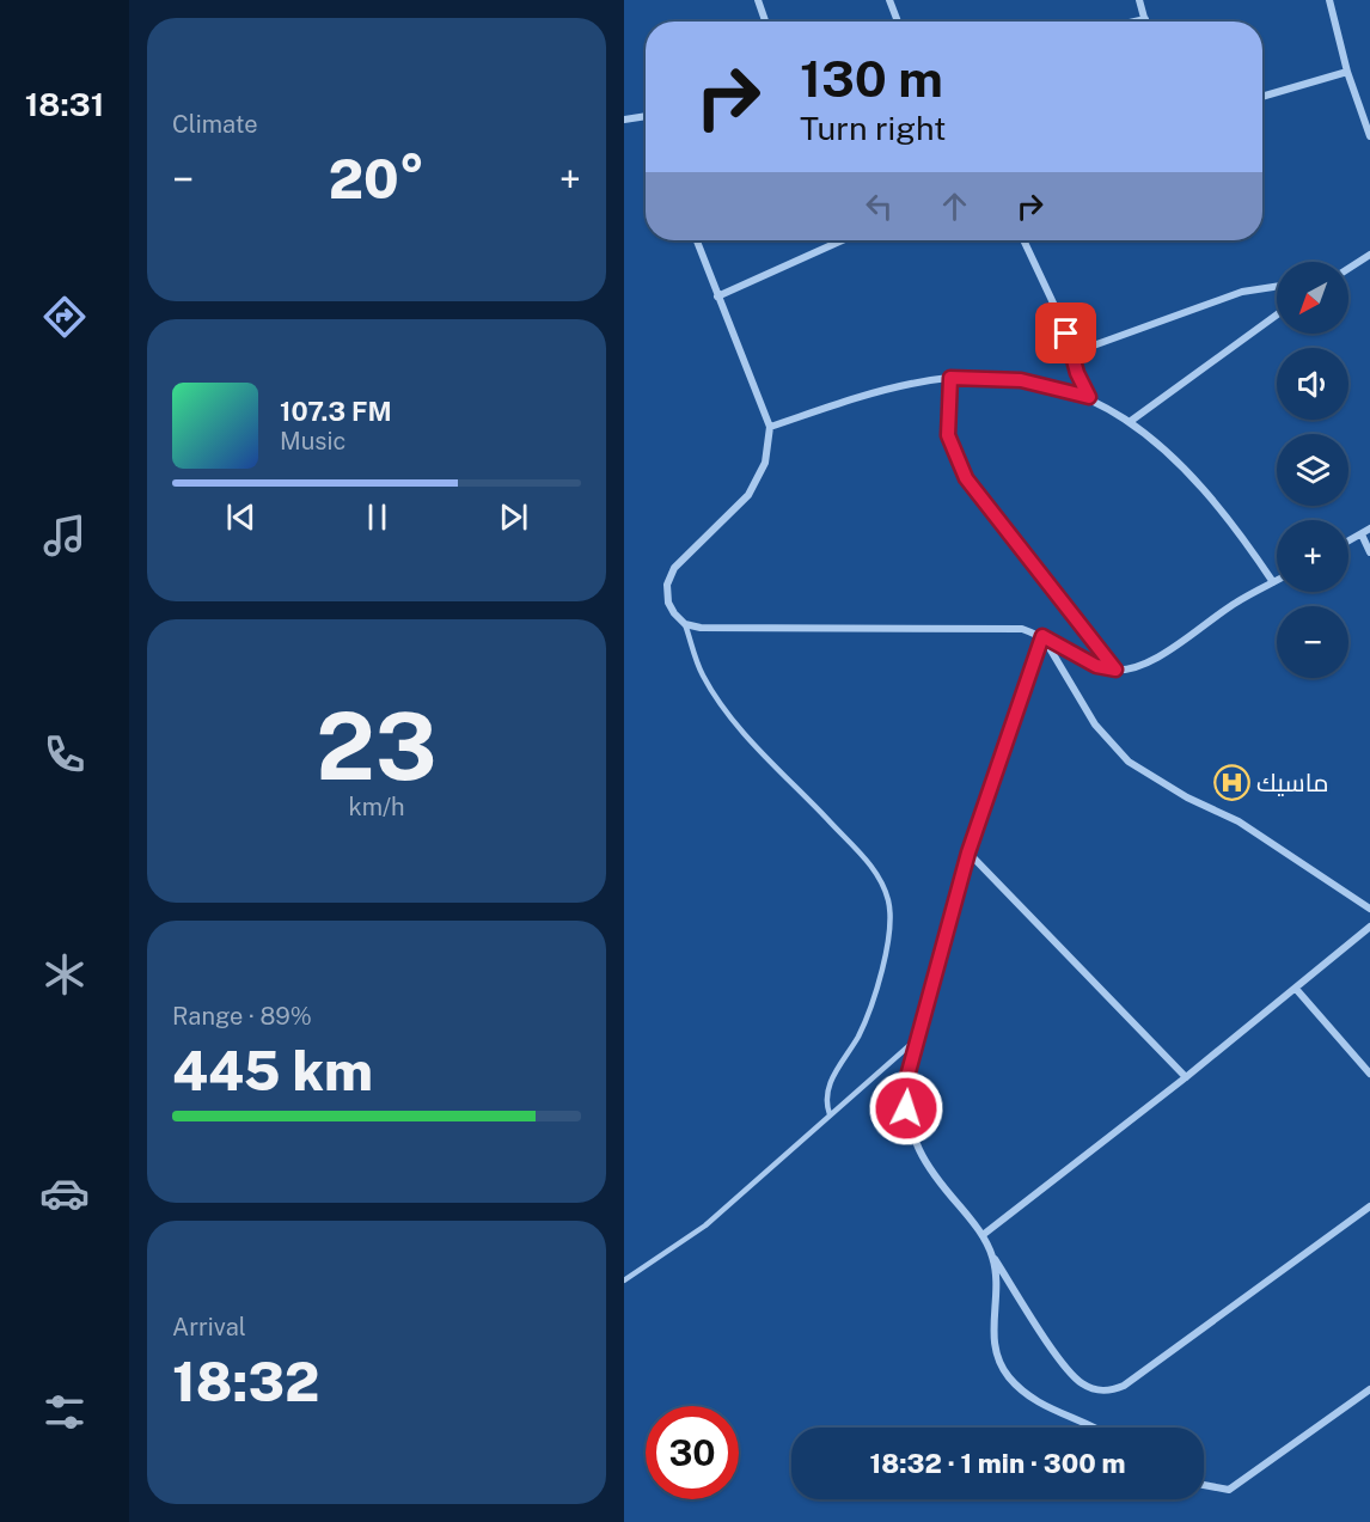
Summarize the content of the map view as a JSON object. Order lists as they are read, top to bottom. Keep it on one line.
{"places":{"hospital":["ماسيك"]},"north":"bottom left","page":{"tabs":"18:31","tile":["Climate",["23","km/h"],["Range · 89%","445 km"],["Arrival","18:32"]],"turn":["130 m","Turn right"],"heat":["−","20°","+"],"map_buttons":["+","−"],"song":["107.3 FM","Music"],"limit":"30","trip":"18:32 · 1 min · 300 m"}}
